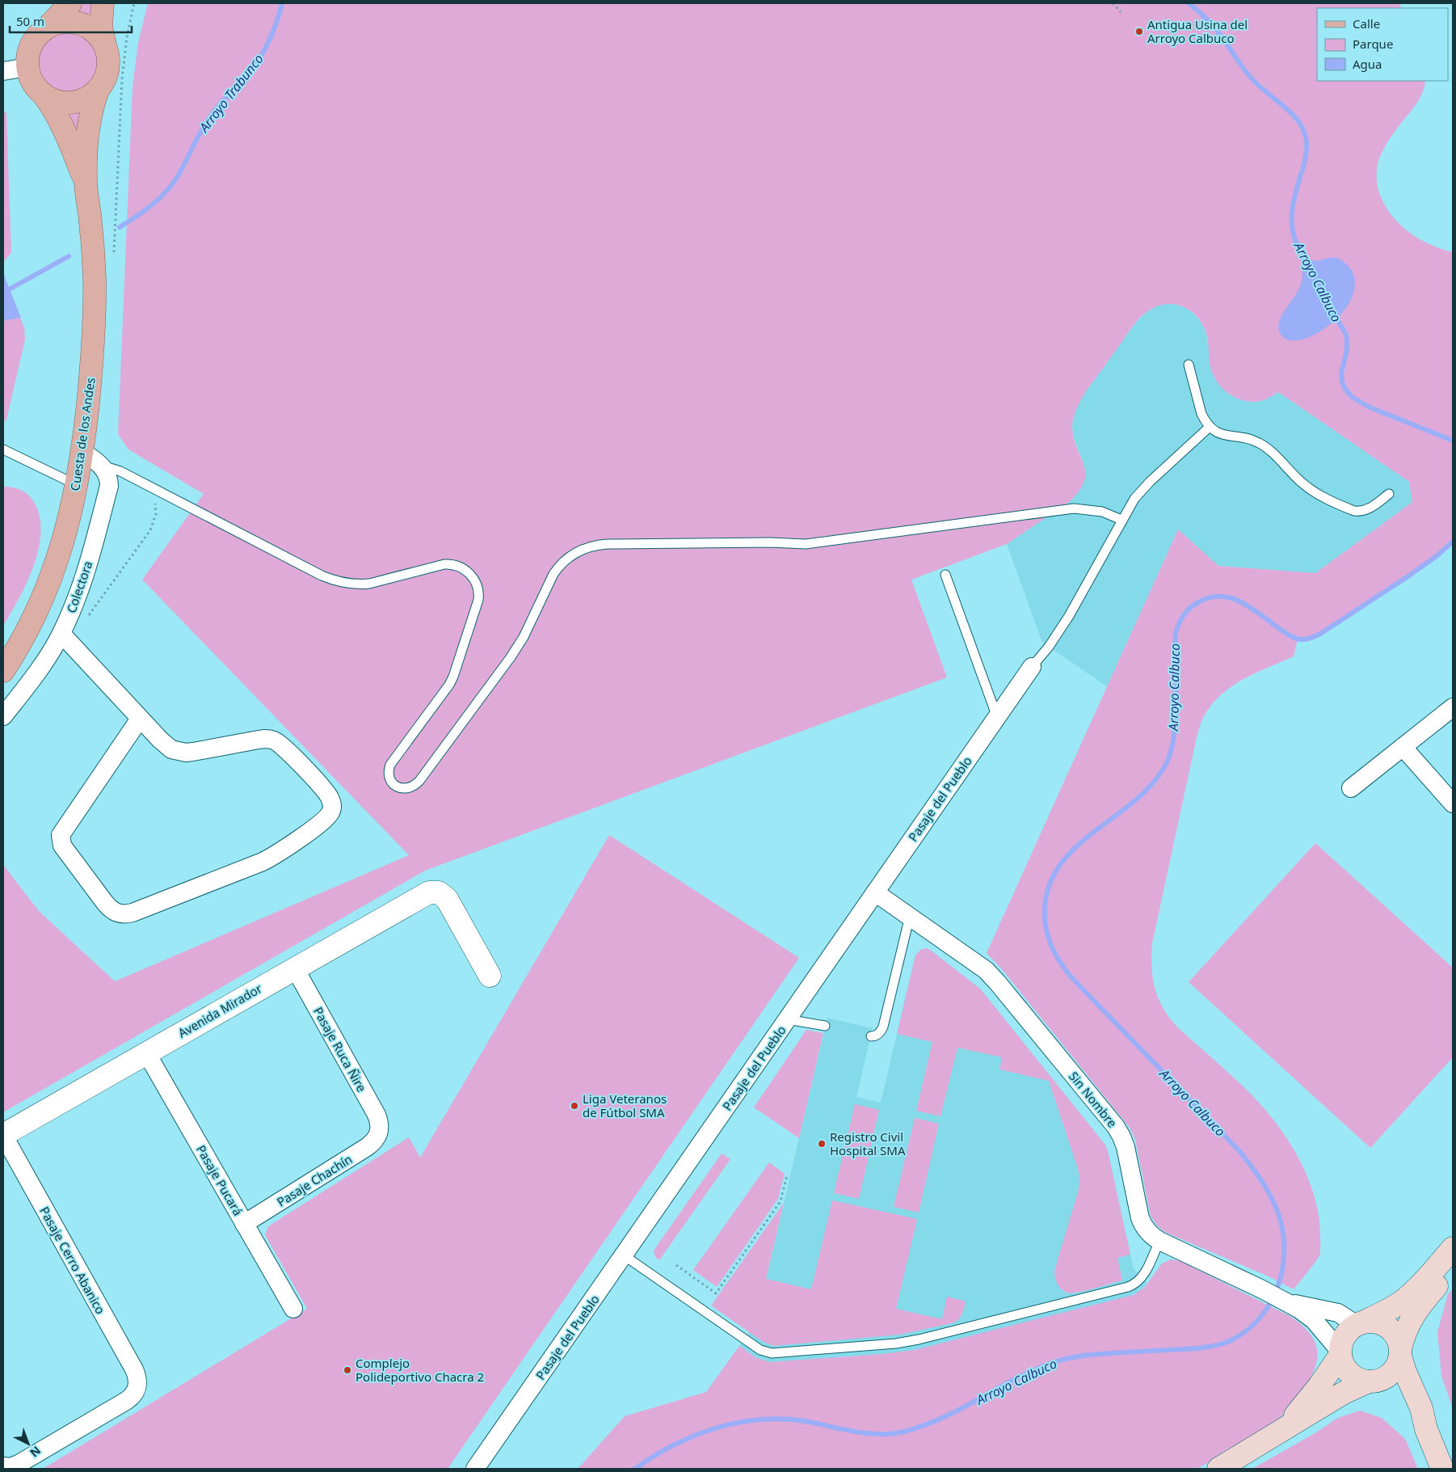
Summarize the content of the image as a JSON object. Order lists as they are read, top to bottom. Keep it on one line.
{"streets":{"main road":["Cuesta de los Andes"],"street":["Colectora","Pasaje del Pueblo","Avenida Mirador","Pasaje Ruca Ñire","Sin Nombre","Pasaje Pucará","Pasaje Chachín","Pasaje Cerro Abanico"]},"crossings":[["Pasaje del Pueblo","Sin Nombre"],["Avenida Mirador","Pasaje Ruca Ñire"],["Avenida Mirador","Pasaje Pucará"],["Avenida Mirador","Pasaje Cerro Abanico"],["Pasaje Ruca Ñire","Pasaje Chachín"],["Pasaje Pucará","Pasaje Chachín"]],"water":["Arroyo Trabunco","Arroyo Calbuco"],"places":["Antigua Usina del Arroyo Calbuco","Liga Veteranos de Fútbol SMA","Registro Civil Hospital SMA","Complejo Polideportivo Chacra 2"],"legend":["Calle","Parque","Agua"],"scale_bar":"50 m","north":"bottom right"}
